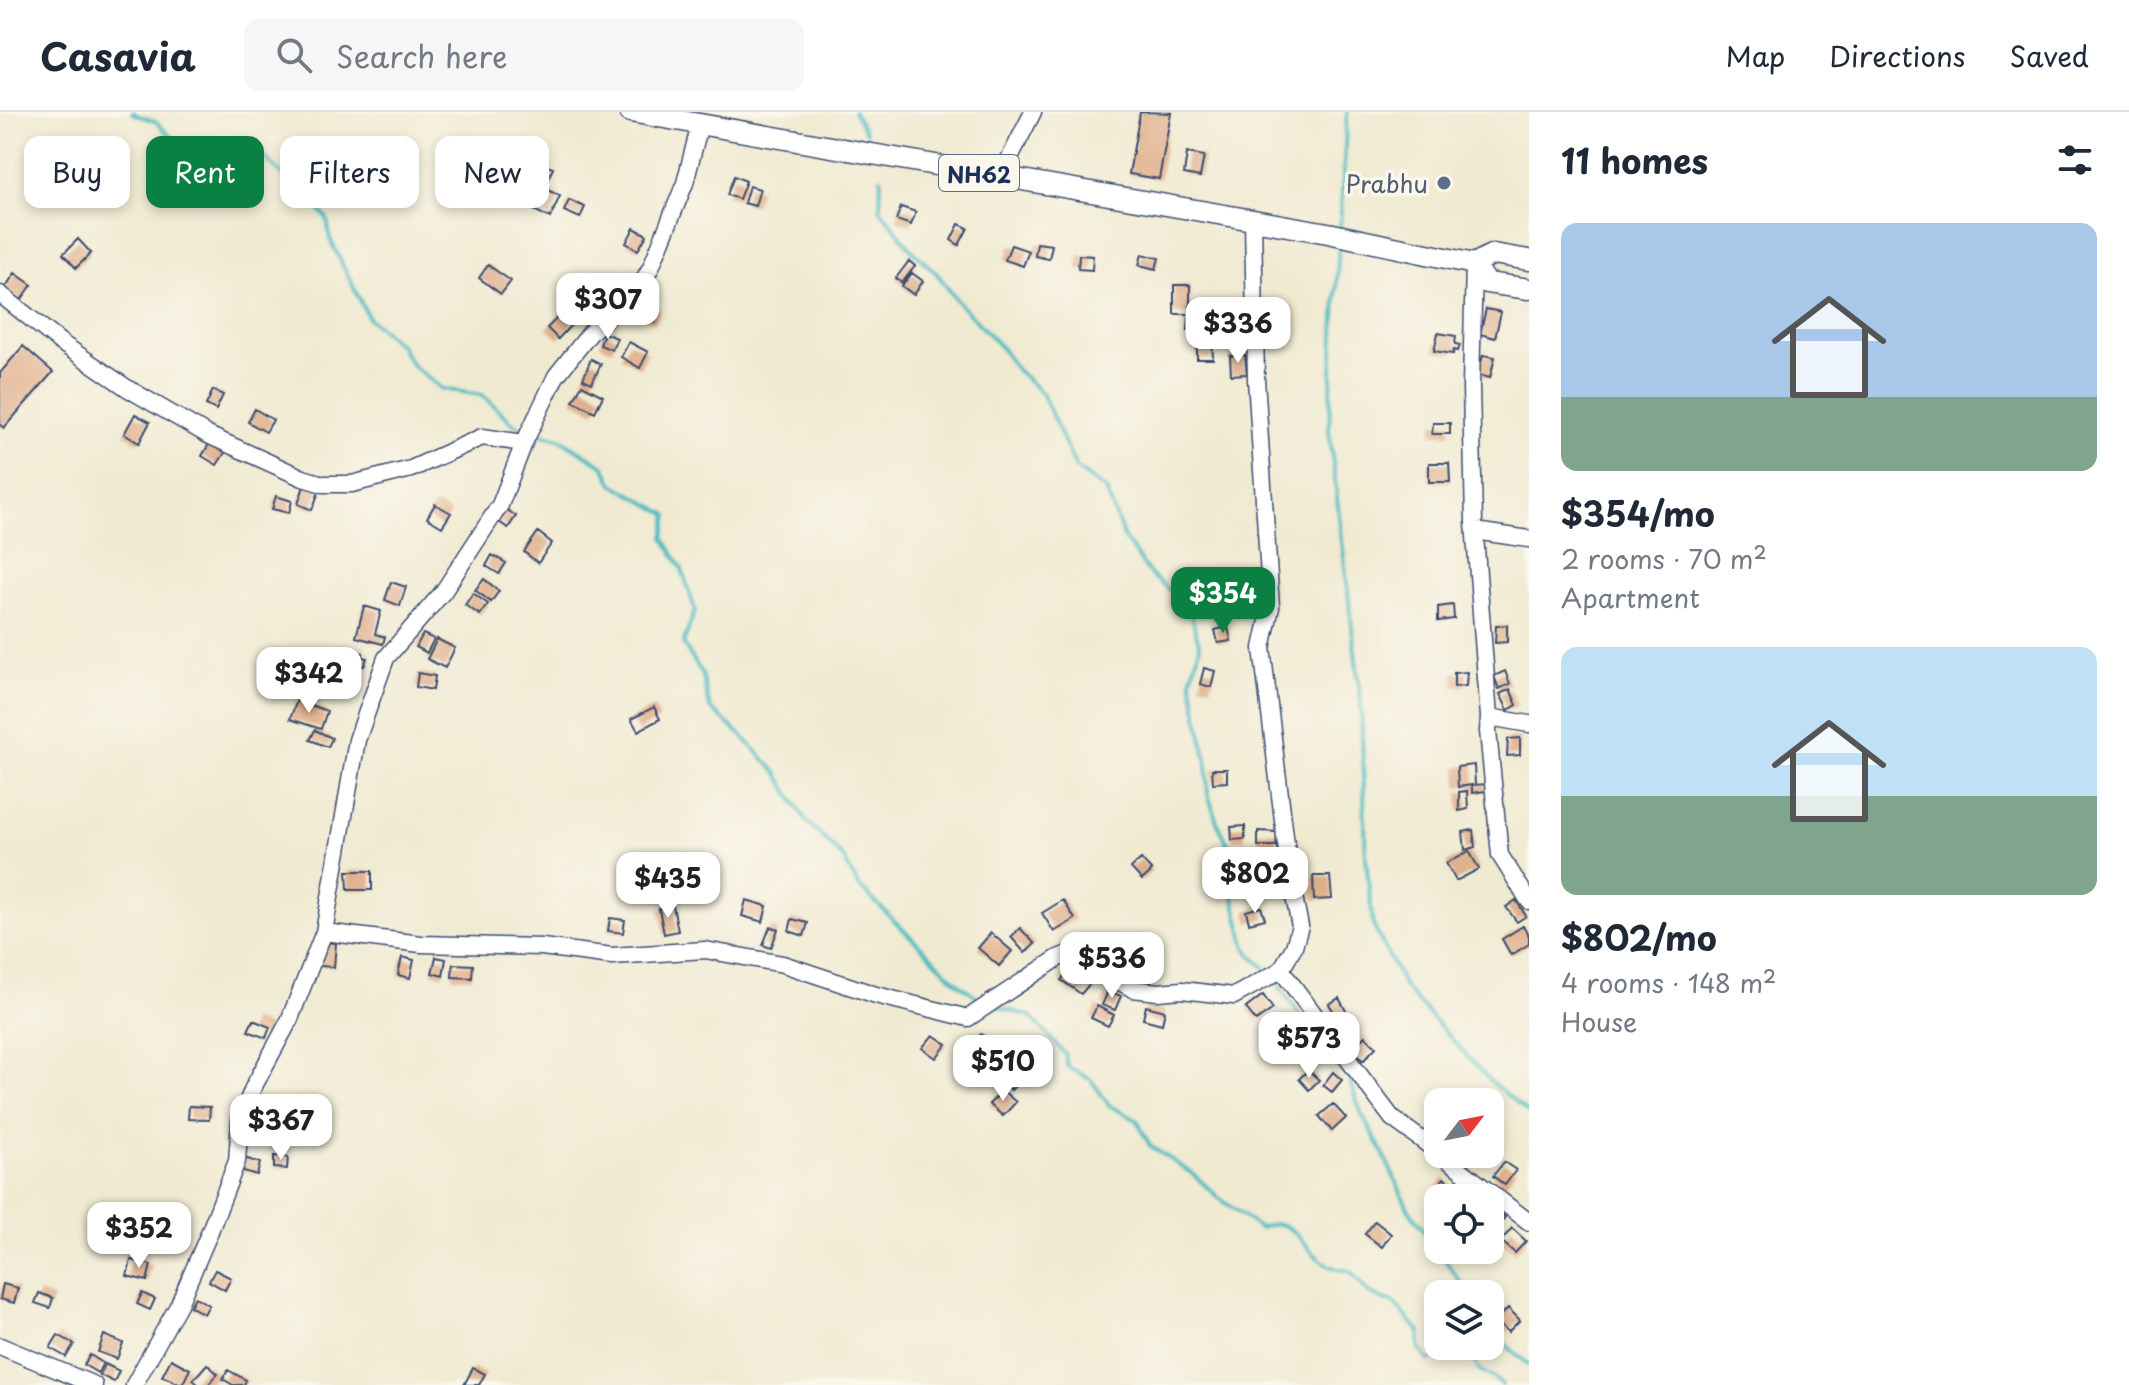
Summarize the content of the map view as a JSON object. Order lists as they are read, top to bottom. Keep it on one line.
{"streets":{"main road":["NH62"]},"places":["Prabhu"],"north":"top right","page":{"header":"Casavia","search":"Search here","nav":["Map","Directions","Saved"],"heading":"11 homes","chip":["Buy","Rent","Filters","New"],"list":[{"name":"$354/mo","note":"2 rooms · 70 m² · Apartment"},{"name":"$802/mo","note":"4 rooms · 148 m² · House"}],"price":["$307","$336","$354","$342","$802","$435","$536","$573","$510","$367","$352"]}}
